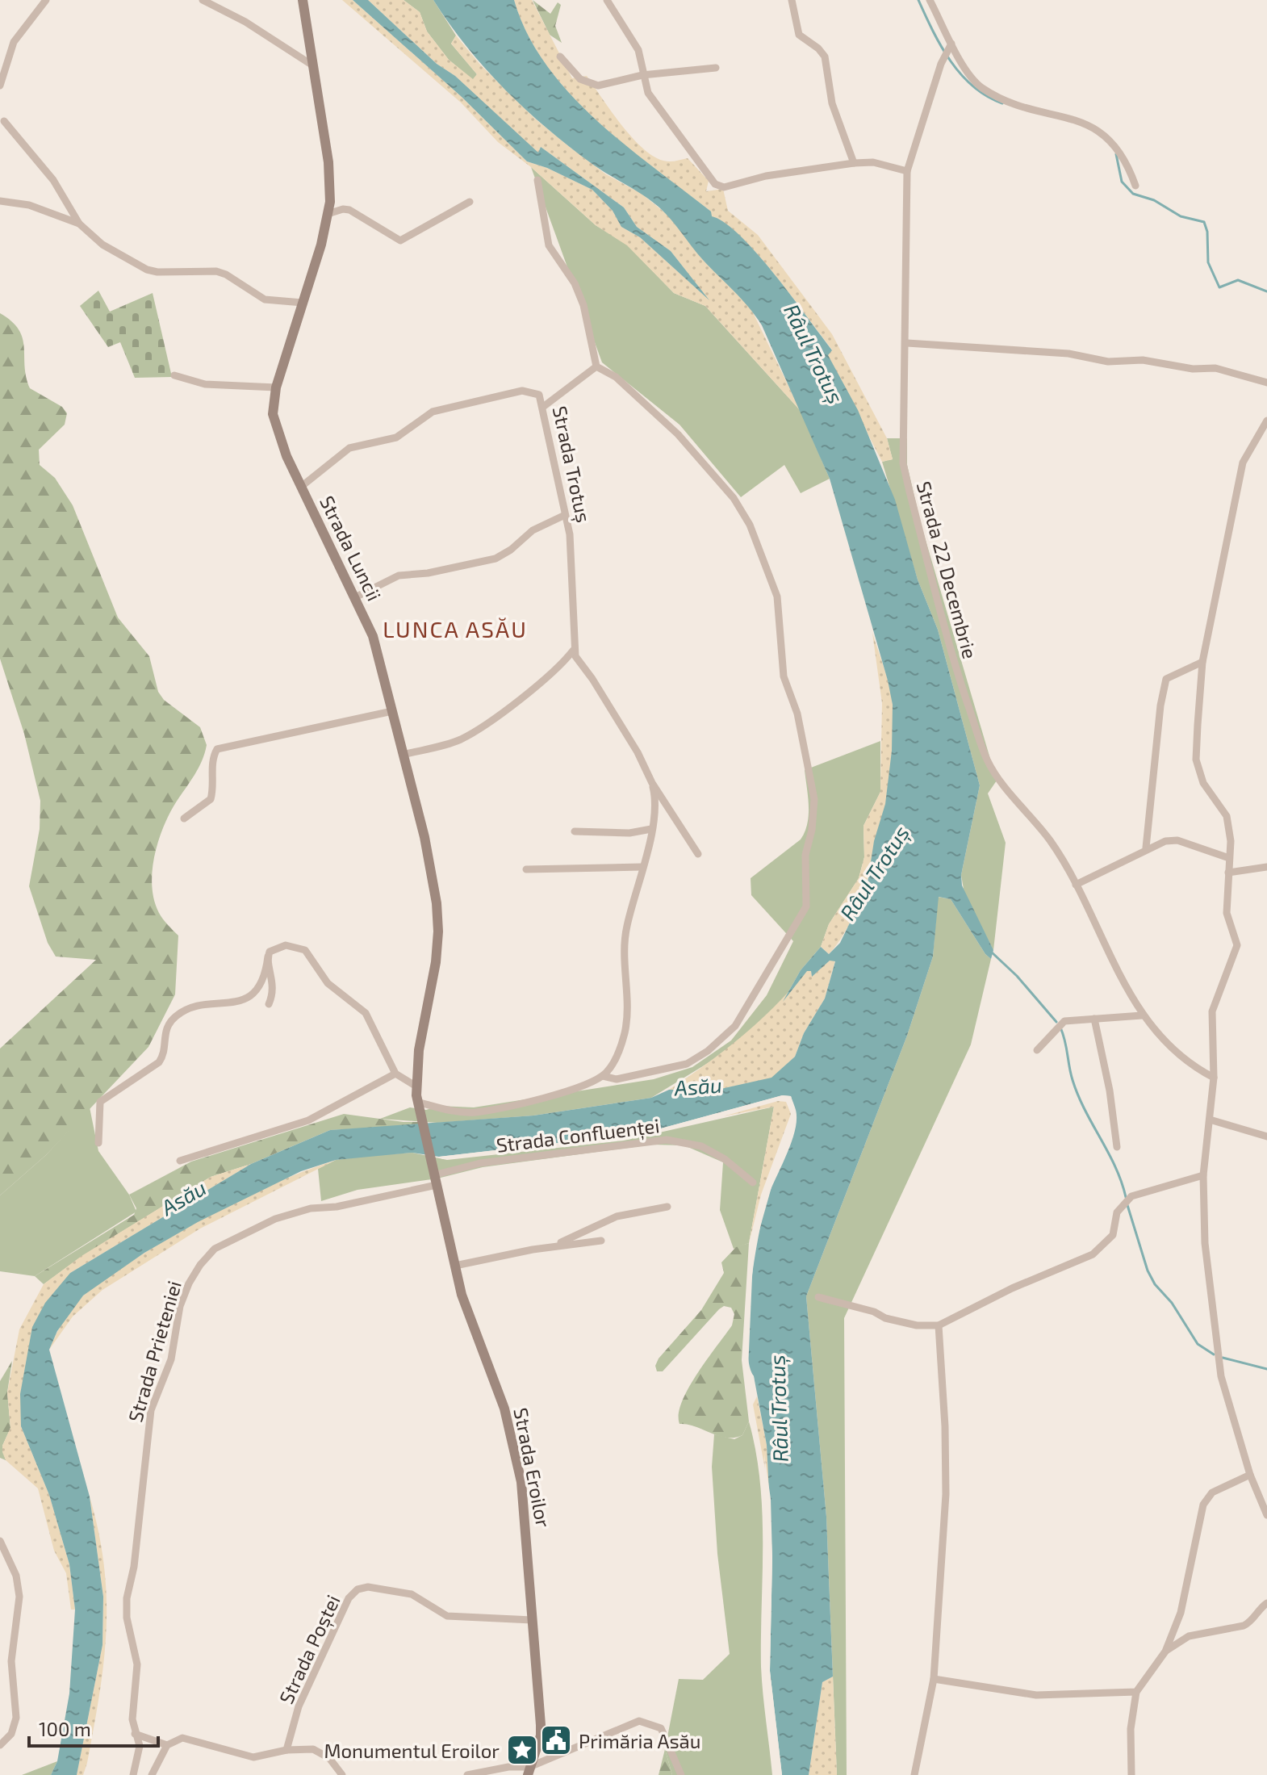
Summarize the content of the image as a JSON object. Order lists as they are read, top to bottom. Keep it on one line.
{"streets":{"main road":["Strada Luncii","Strada Eroilor"],"street":["Strada Trotuș","Strada 22 Decembrie","Strada Confluenței","Strada Prieteniei","Strada Poștei"]},"crossings":[["Strada Trotuș","Strada Luncii"],["Strada Luncii","Strada Confluenței"],["Strada Luncii","Strada Prieteniei"],["Strada Luncii","Strada Eroilor"],["Strada Confluenței","Strada Prieteniei"],["Strada Confluenței","Strada Eroilor"],["Strada Prieteniei","Strada Eroilor"],["Strada Eroilor","Strada Poștei"]],"districts":["LUNCA ASĂU"],"water":["Râul Trotuș","Asău"],"places":{"public building":["Primăria Asău"],"place":["Monumentul Eroilor"]},"scale_bar":"100 m"}
